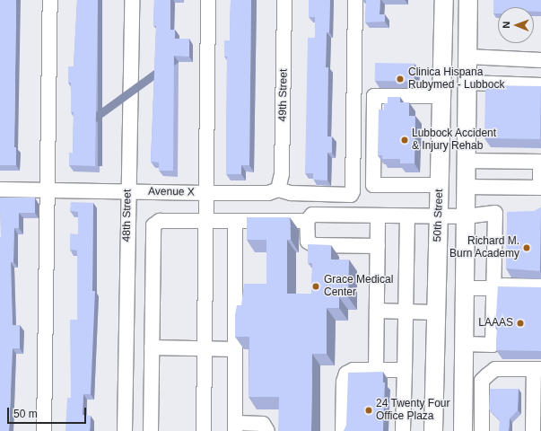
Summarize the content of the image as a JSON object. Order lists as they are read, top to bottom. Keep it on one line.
{"streets":{"main road":["50th Street"],"street":["49th Street","Avenue X","48th Street"]},"crossings":[["49th Street","Avenue X"],["Avenue X","48th Street"]],"places":["Clinica Hispana Rubymed - Lubbock","Lubbock Accident & Injury Rehab","Richard M. Burn Academy","Grace Medical Center","LAAAS","24 Twenty Four Office Plaza"],"scale_bar":"50 m","north":"left"}
